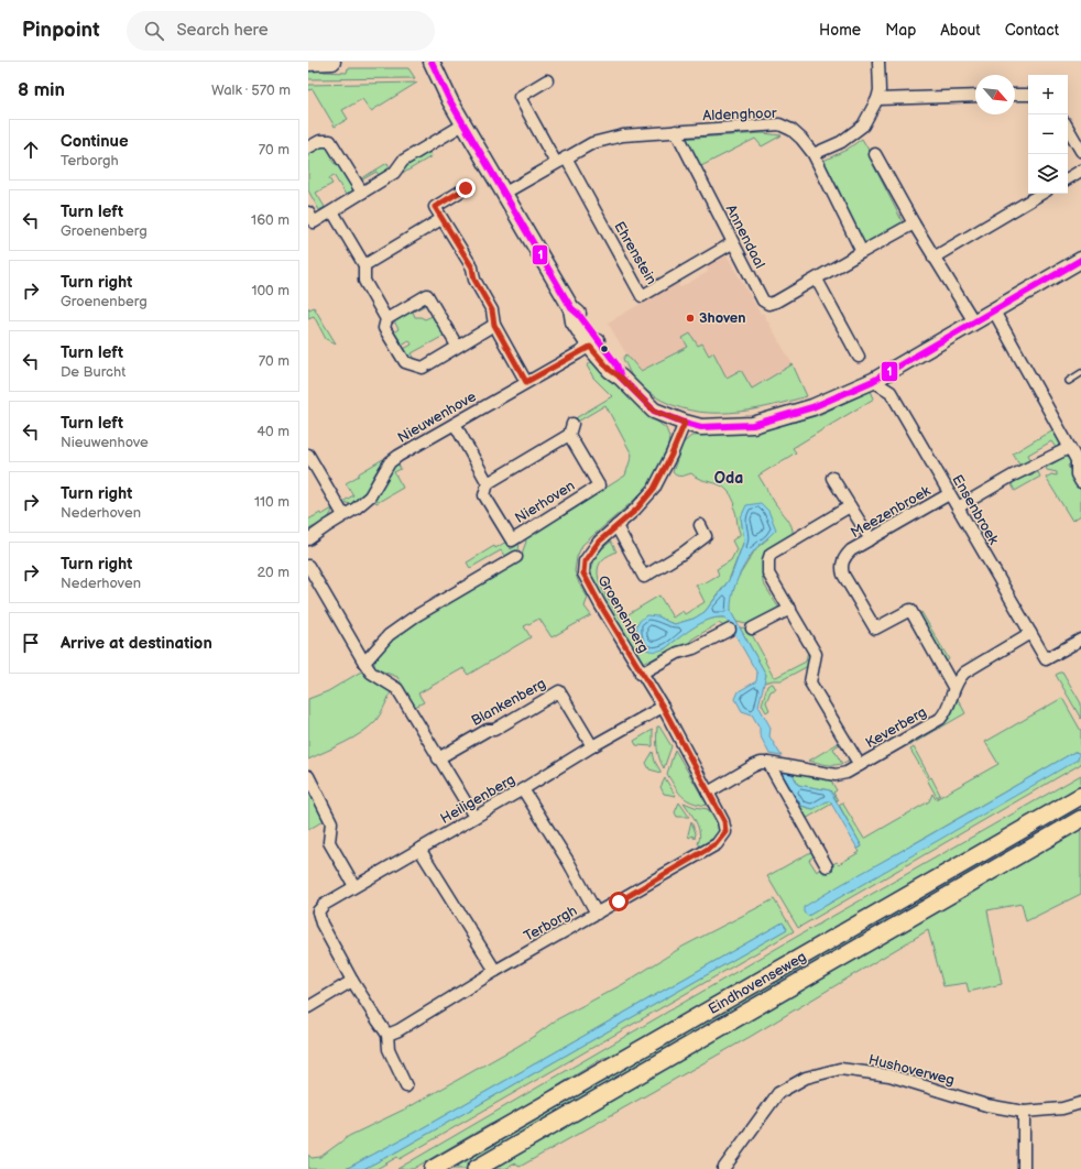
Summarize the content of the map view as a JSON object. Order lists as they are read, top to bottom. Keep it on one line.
{"streets":{"main road":["Eindhovenseweg"],"street":["Aldenghoor","Annendaal","Ehrenstein","Nieuwenhove","Nierhoven","Ensenbroek","Meezenbroek","Groenenberg","Blankenberg","Keverberg","Heiligenberg","Terborgh","Hushoverweg"]},"crossings":[["Aldenghoor","Annendaal"],["Aldenghoor","Ehrenstein"],["Annendaal","Ehrenstein"],["Nieuwenhove","Nierhoven"],["Ensenbroek","Meezenbroek"],["Ensenbroek","Keverberg"],["Meezenbroek","Keverberg"],["Groenenberg","Keverberg"],["Groenenberg","Heiligenberg"],["Groenenberg","Terborgh"],["Blankenberg","Heiligenberg"]],"districts":["Oda"],"places":["3hoven"],"lines":["transit line 1"],"north":"bottom right","page":{"header":"Pinpoint","search":"Search here","nav":["Home","Map","About","Contact"],"heading":["8 min","Walk · 570 m"],"map_buttons":["+","−"],"list":[["Continue","Terborgh","70 m"],["Turn left","Groenenberg","160 m"],["Turn right","Groenenberg","100 m"],["Turn left","De Burcht","70 m"],["Turn left","Nieuwenhove","40 m"],["Turn right","Nederhoven","110 m"],["Turn right","Nederhoven","20 m"],"Arrive at destination"]}}
